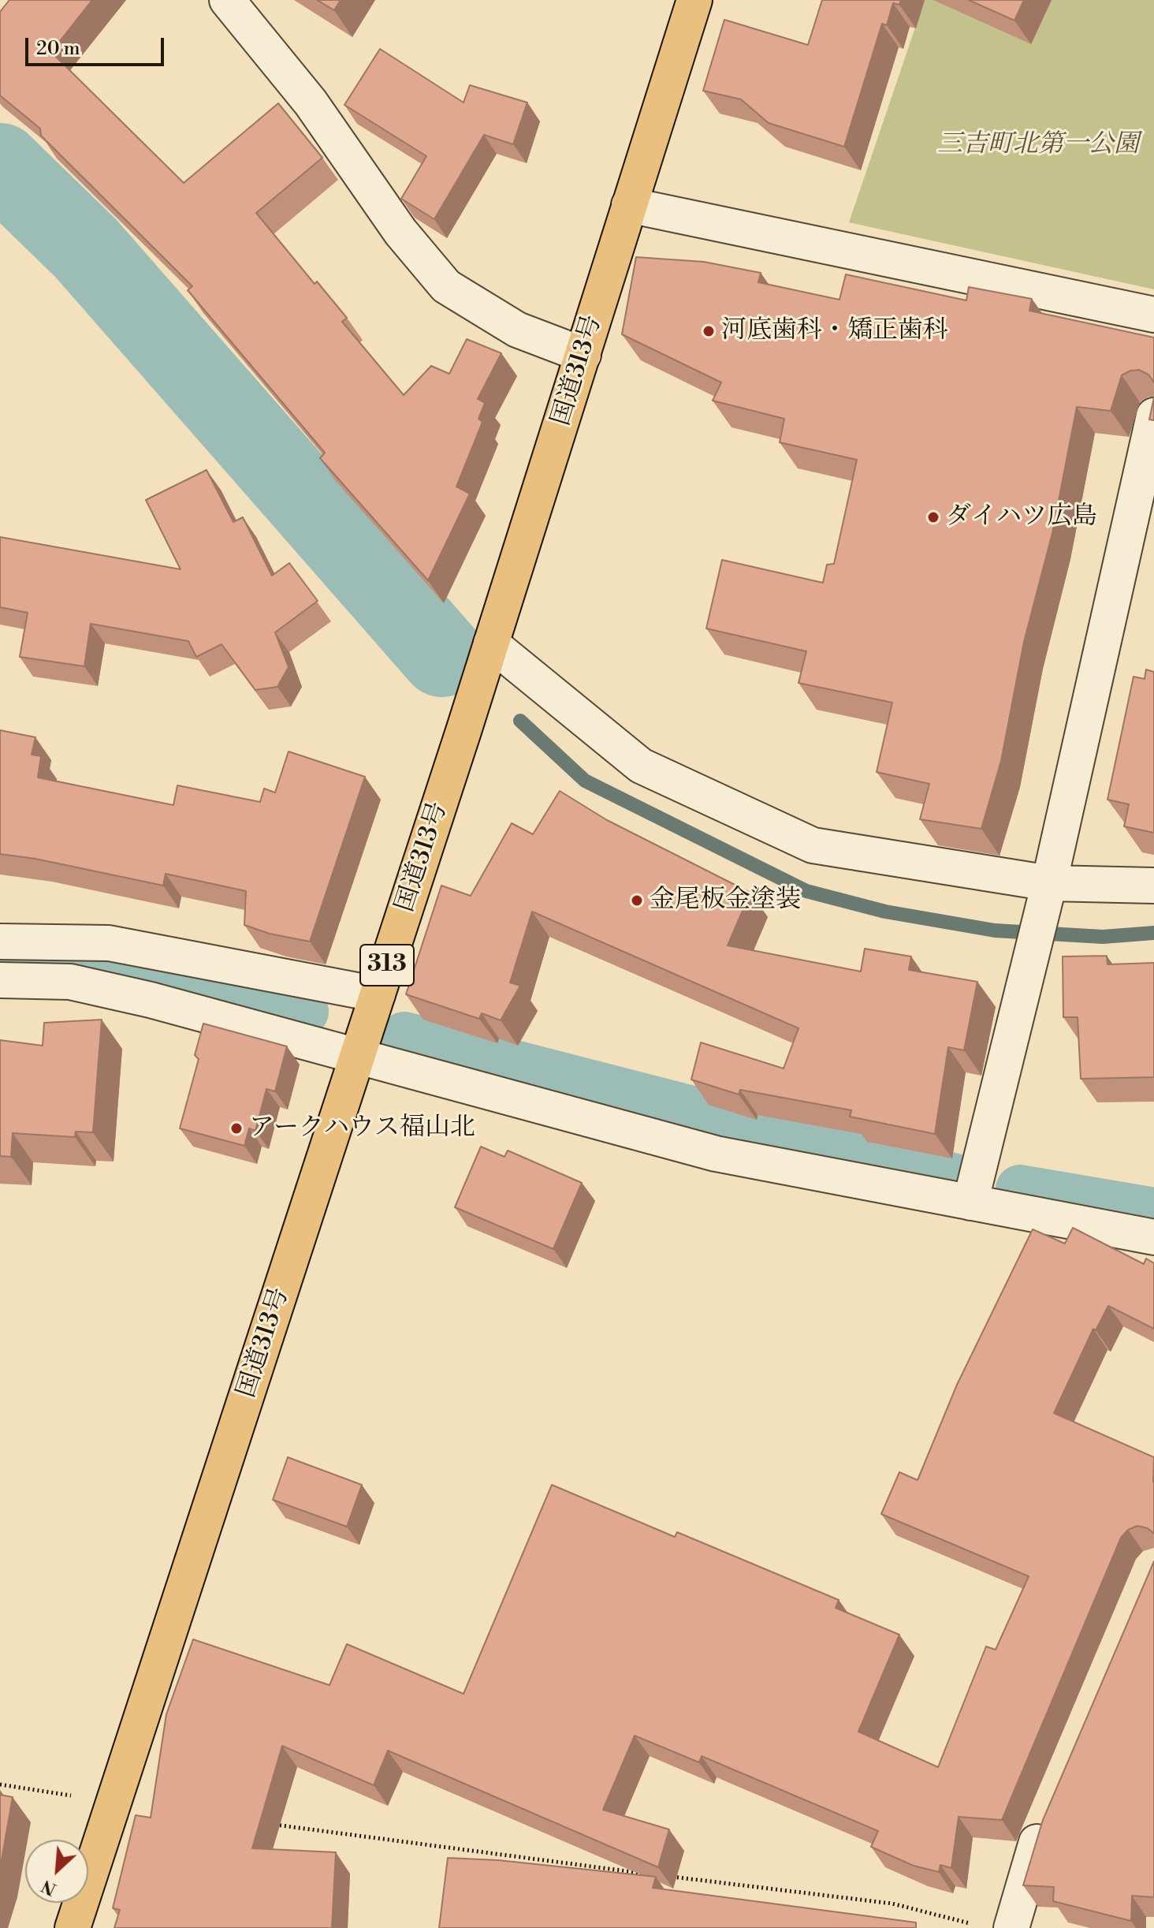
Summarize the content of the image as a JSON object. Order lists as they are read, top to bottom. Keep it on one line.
{"streets":{"highway":["国道313号","313"]},"parks":["三吉町北第一公園"],"places":["河底歯科・矯正歯科","ダイハツ広島","金尾板金塗装","アークハウス福山北"],"scale_bar":"20 m","north":"bottom left"}
